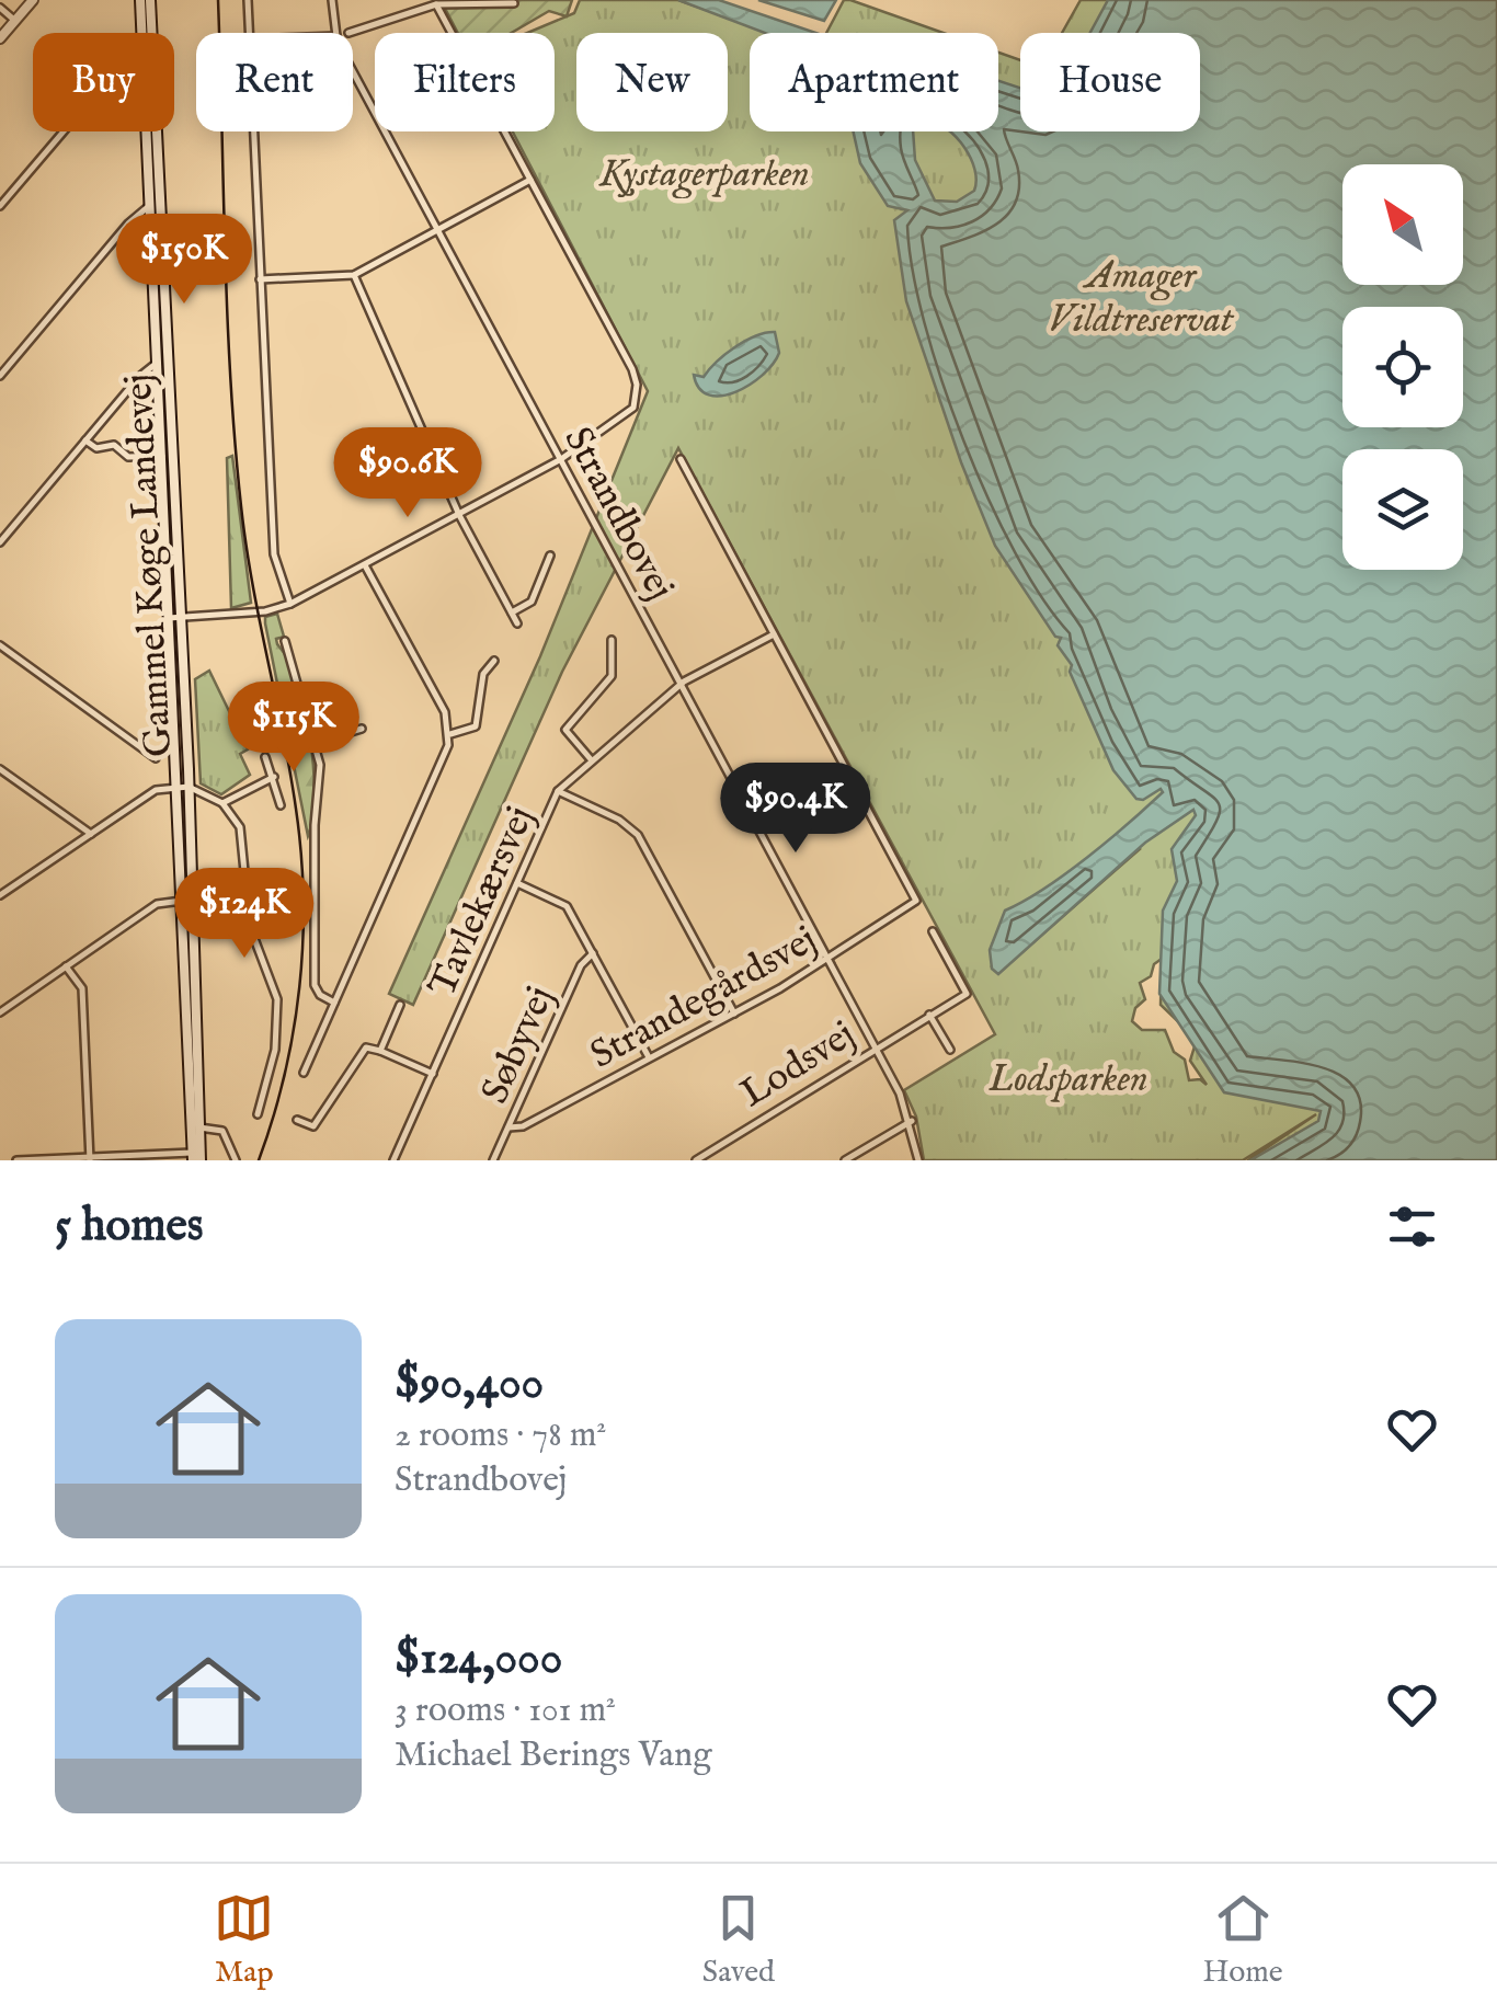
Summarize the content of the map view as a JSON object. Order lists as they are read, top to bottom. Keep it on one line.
{"streets":{"main road":["Gammel Køge Landevej"],"street":["Strandbovej","Tavlekærsvej","Strandegårdsvej","Søbyvej","Lodsvej"]},"crossings":[["Strandbovej","Tavlekærsvej"],["Strandbovej","Strandegårdsvej"],["Strandbovej","Lodsvej"],["Tavlekærsvej","Strandegårdsvej"],["Strandegårdsvej","Søbyvej"]],"parks":["Kystagerparken","Amager Vildtreservat","Lodsparken"],"north":"top left","page":{"chip":["Buy","Rent","Filters","New","Apartment","House"],"price":["$150K","$90.6K","$115K","$90.4K","$124K"],"heading":"5 homes","list":[{"name":"$90,400","note":"2 rooms · 78 m² · Strandbovej"},{"name":"$124,000","note":"3 rooms · 101 m² · Michael Berings Vang"}],"tabs":["Map","Saved","Home"]}}
